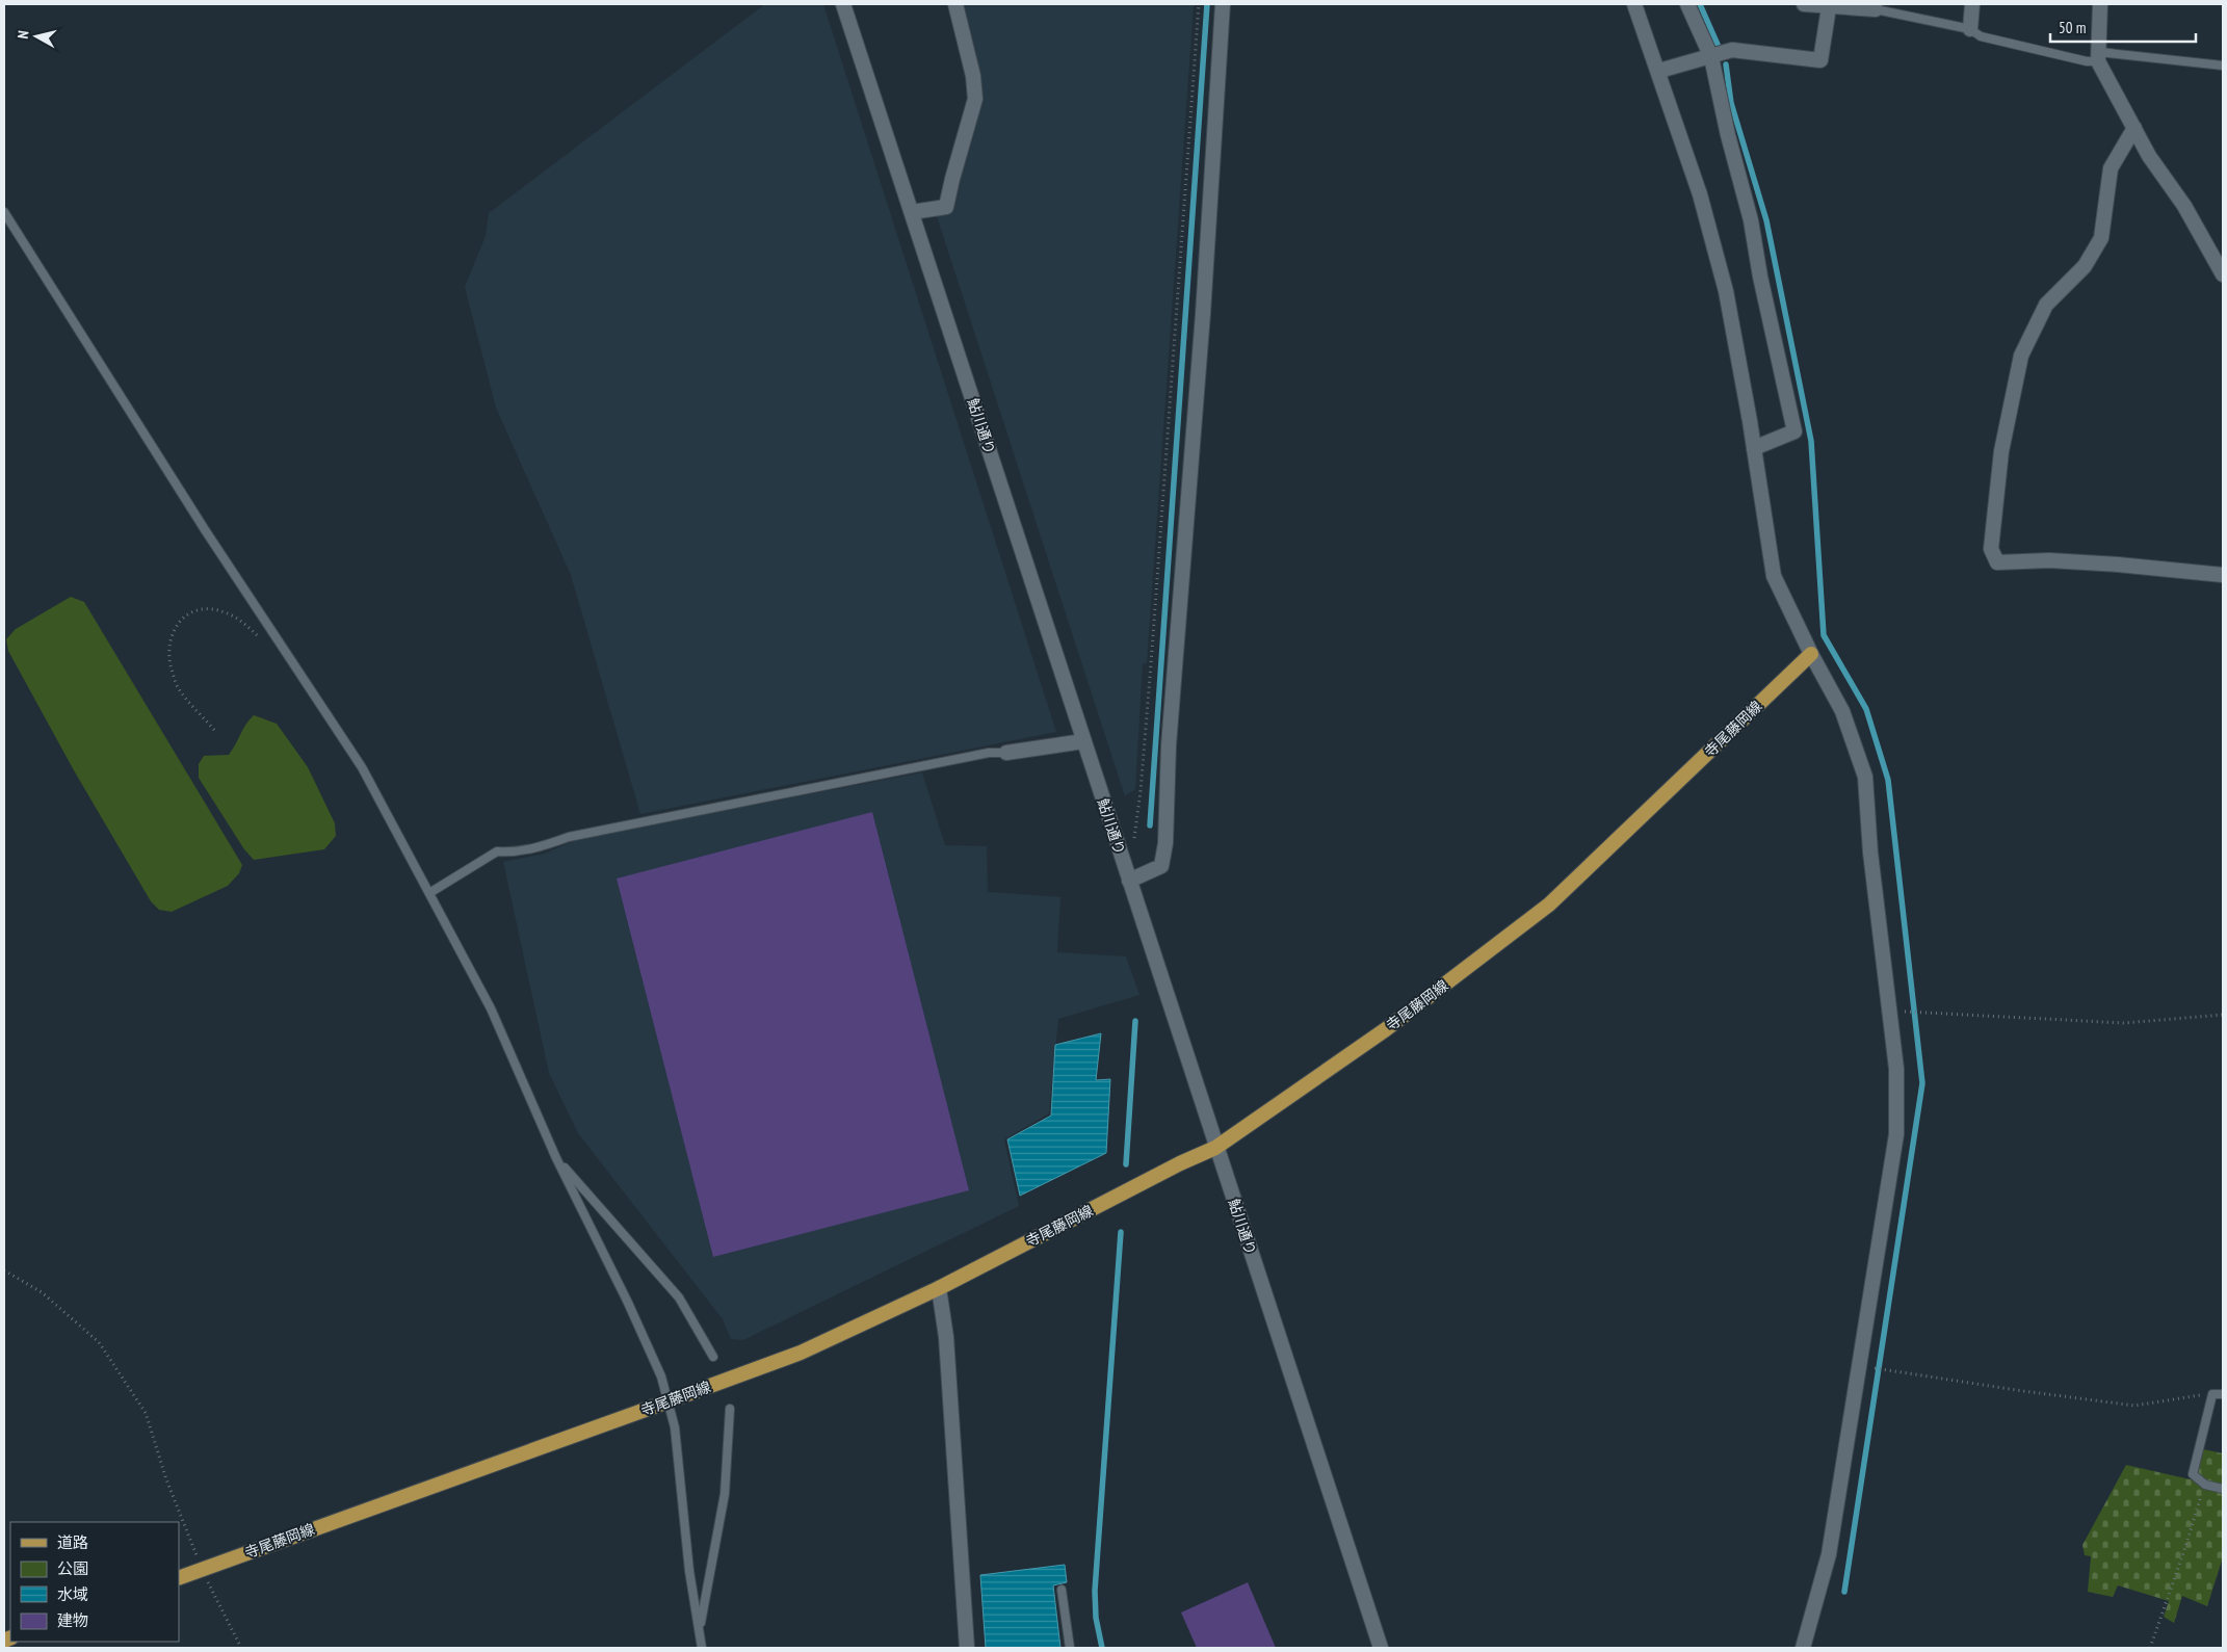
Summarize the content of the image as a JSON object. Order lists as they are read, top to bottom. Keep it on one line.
{"streets":{"main road":["寺尾藤岡線"],"street":["鮎川通り"]},"crossings":[["鮎川通り","寺尾藤岡線"]],"legend":["道路","公園","水域","建物"],"scale_bar":"50 m","north":"left"}
